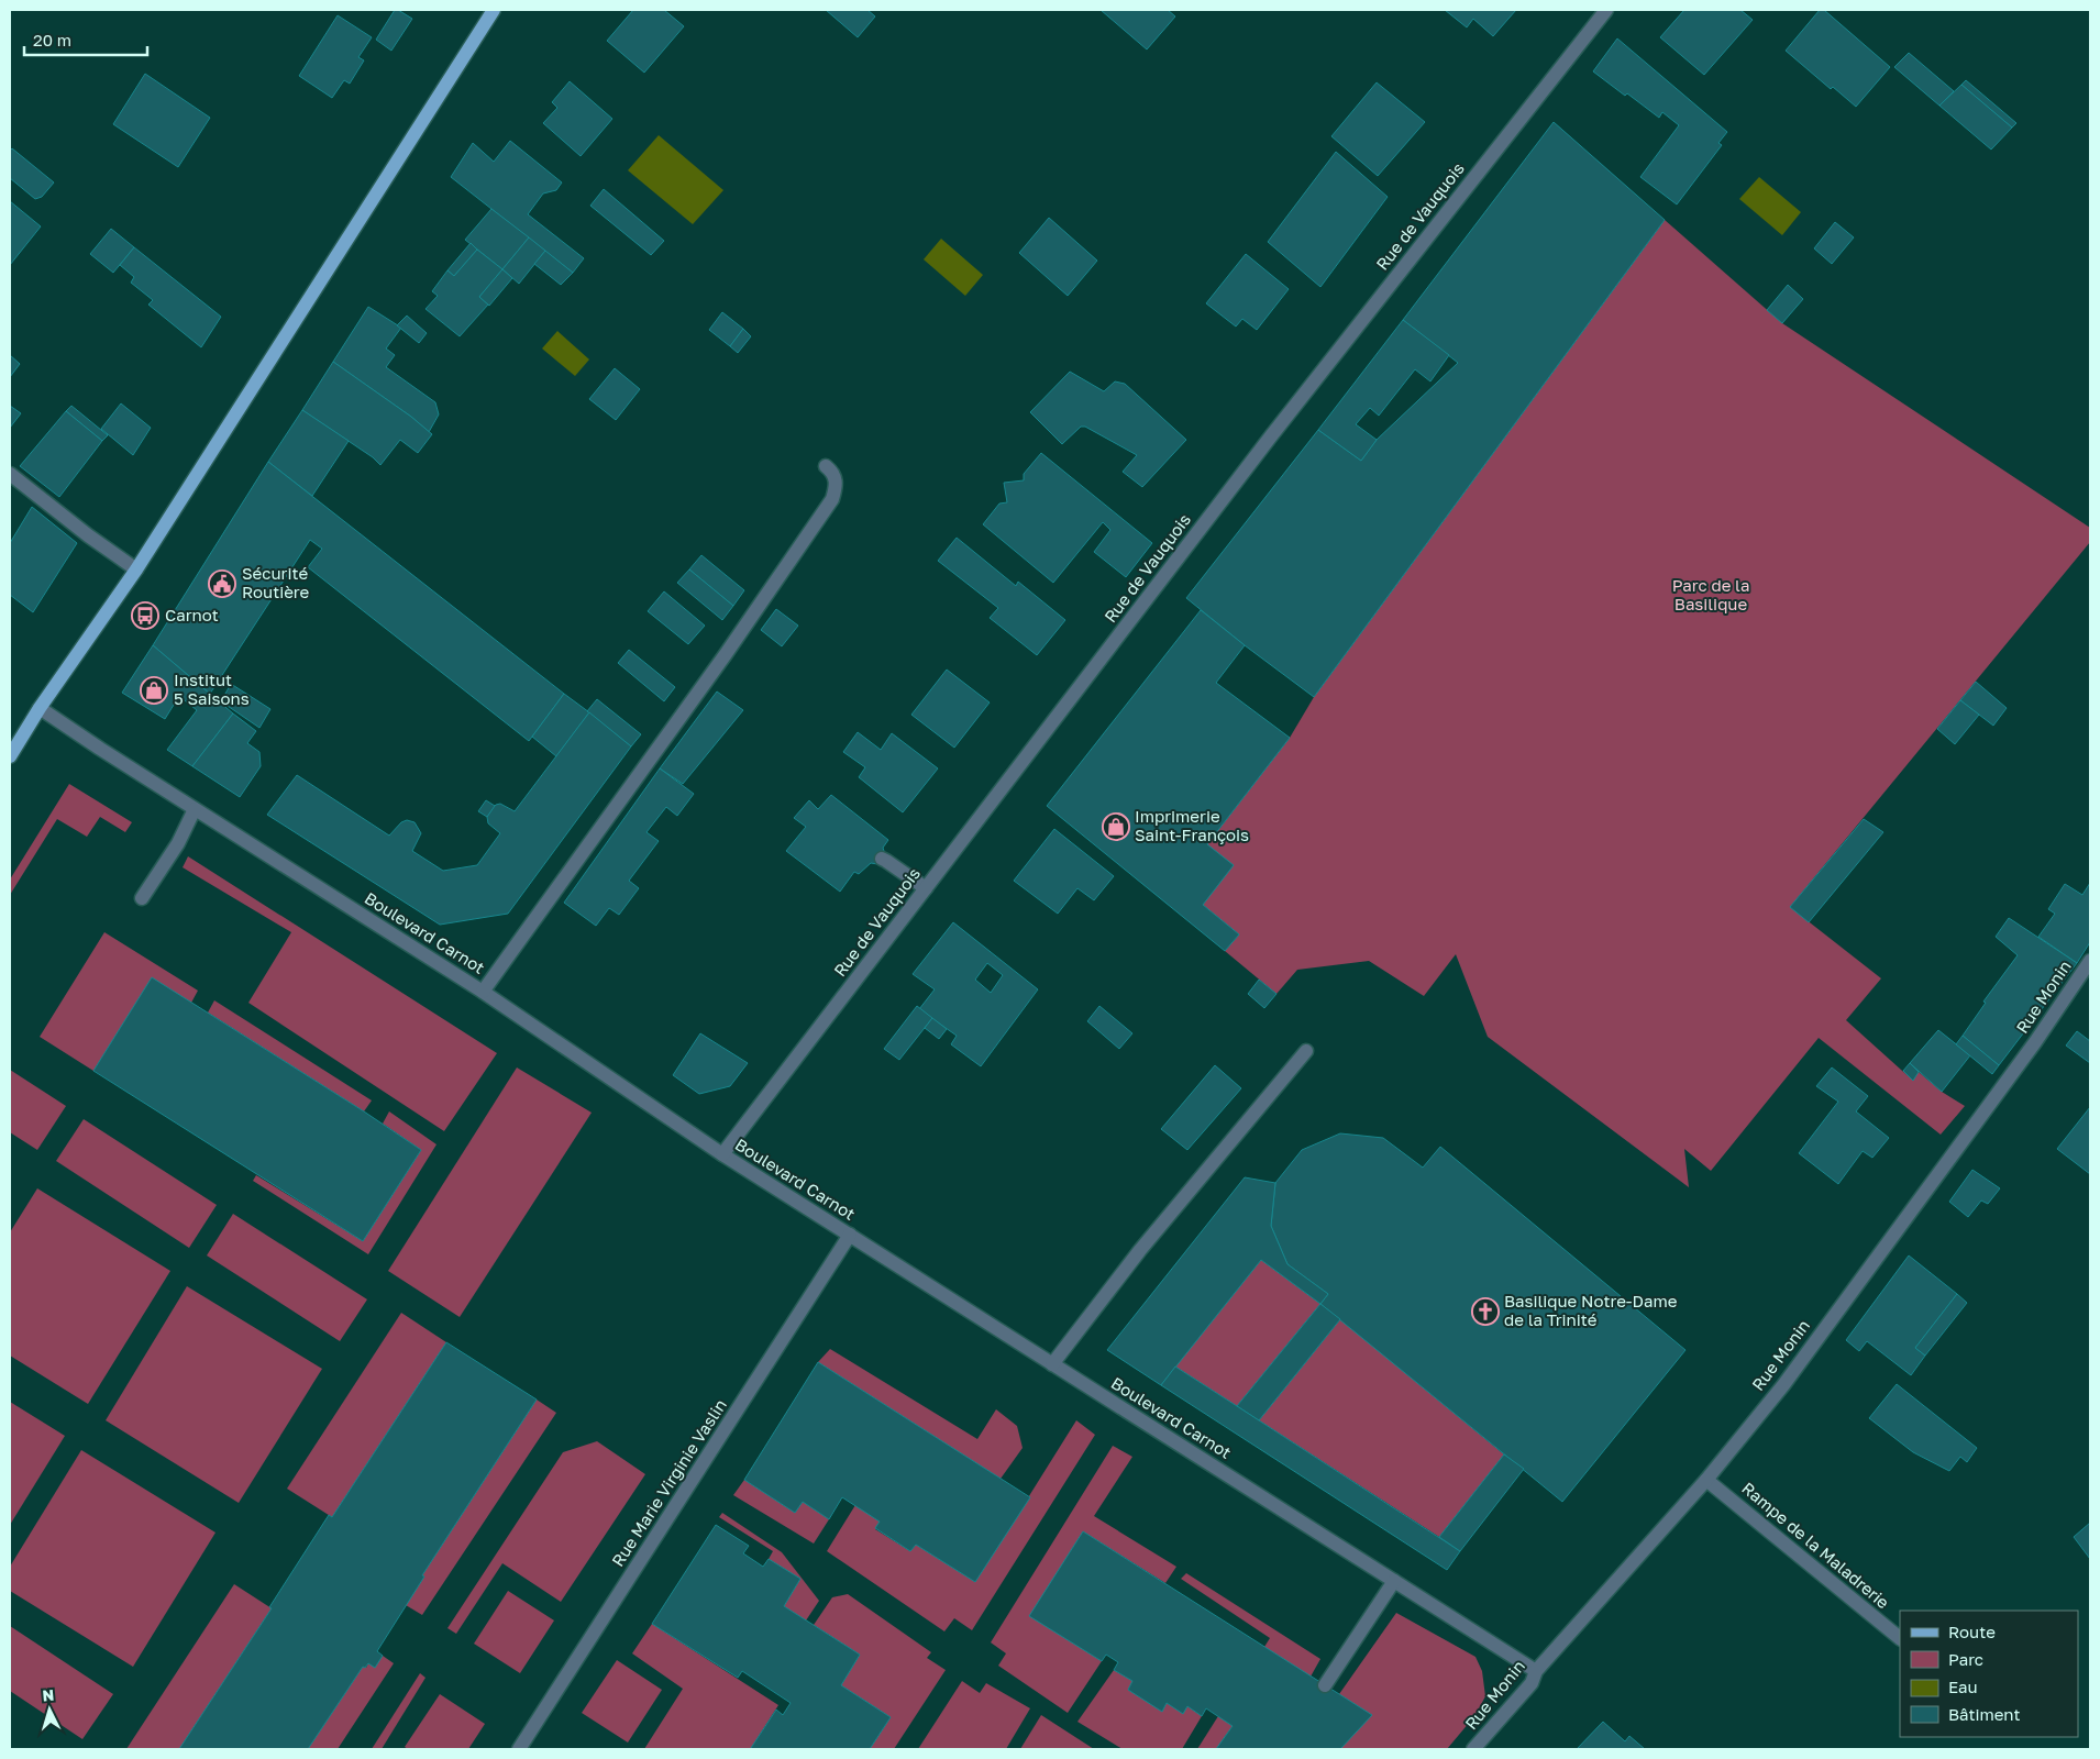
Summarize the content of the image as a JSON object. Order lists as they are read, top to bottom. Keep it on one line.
{"streets":{"street":["Rue de Vauquois","Boulevard Carnot","Rue Monin","Rue Marie Virginie Vaslin","Rampe de la Maladrerie"]},"crossings":[["Rue de Vauquois","Boulevard Carnot"],["Boulevard Carnot","Rue Monin"],["Boulevard Carnot","Rue Marie Virginie Vaslin"],["Rue Monin","Rampe de la Maladrerie"]],"parks":["Parc de la Basilique"],"places":{"public building":["Sécurité Routière"],"bus stop":["Carnot"],"shop":["Institut 5 Saisons","Imprimerie Saint-François"],"church":["Basilique Notre-Dame de la Trinité"]},"legend":["Route","Parc","Eau","Bâtiment"],"scale_bar":"20 m","north":"top"}
